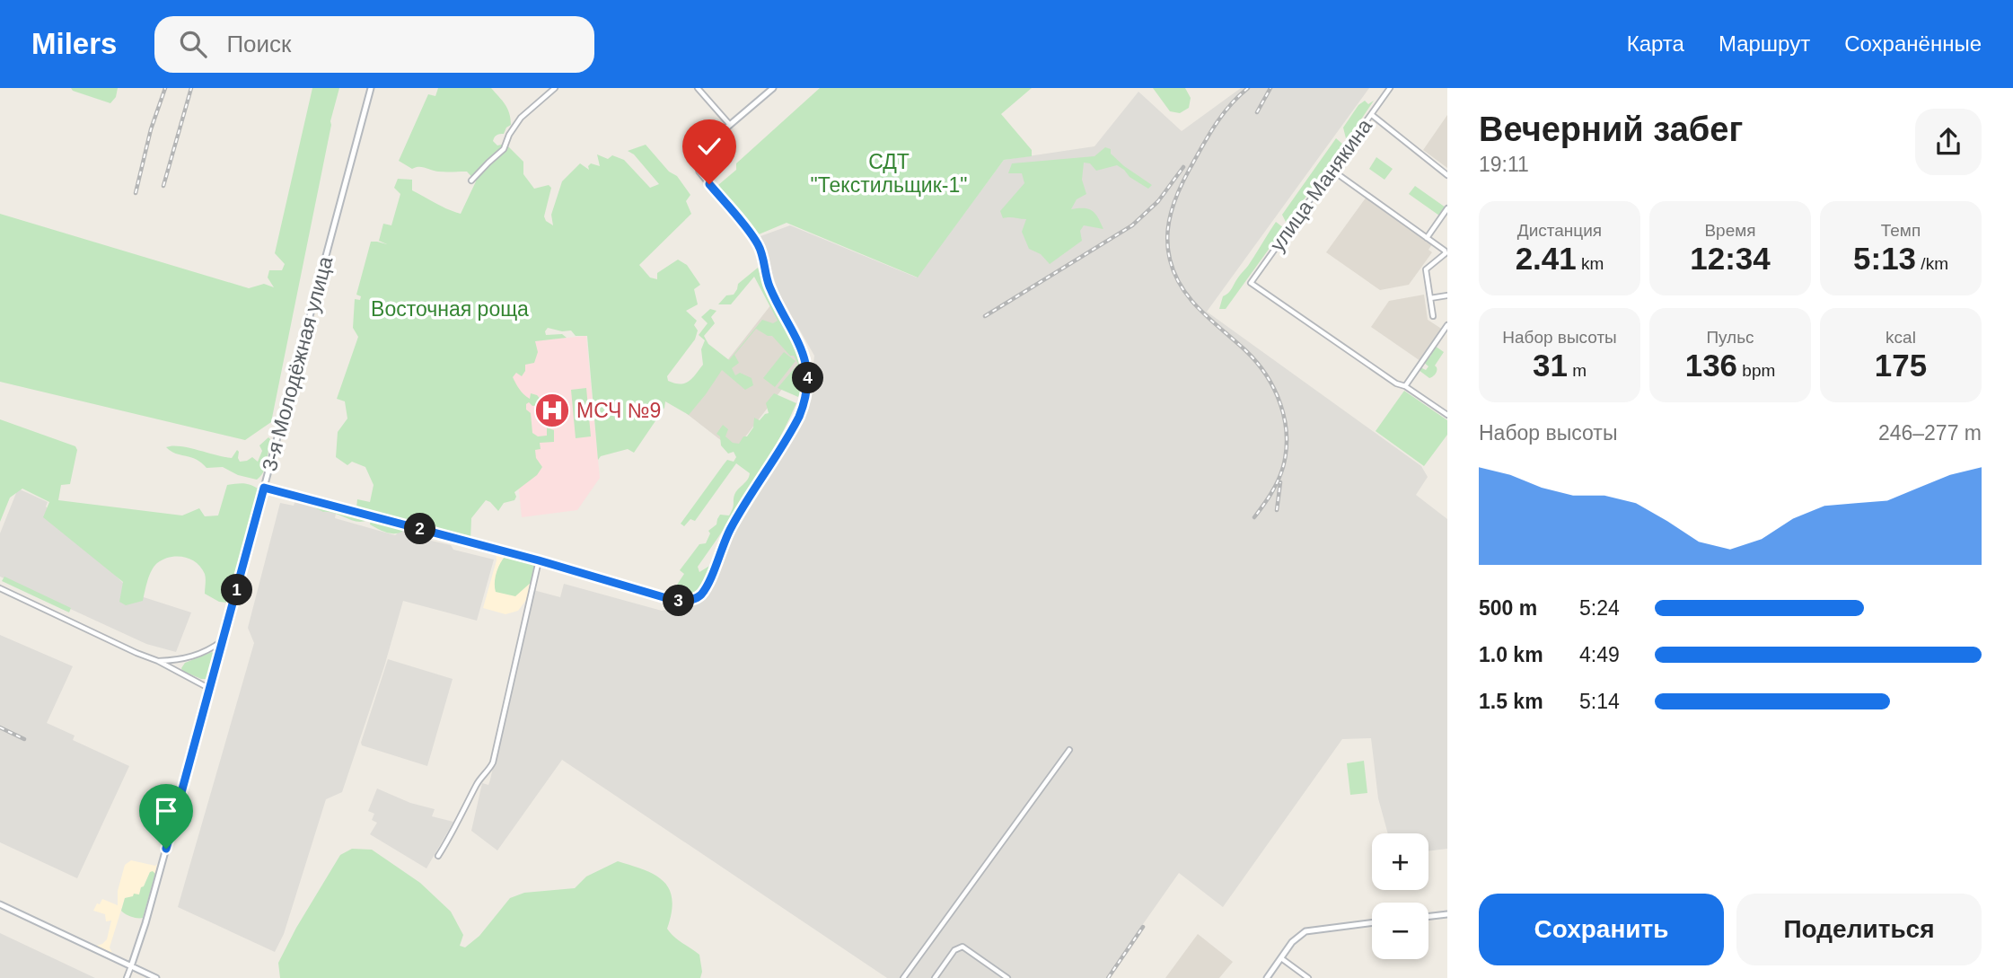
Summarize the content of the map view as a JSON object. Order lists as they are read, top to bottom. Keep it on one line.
{"streets":{"main road":["3-я Молодёжная улица"],"street":["улица Манякина"]},"parks":["СДТ \"Текстильщик-1\"","Восточная роща"],"places":{"hospital":["МСЧ №9"]},"page":{"header":"Milers","search":"Поиск","nav":["Карта","Маршрут","Сохранённые"],"heading":["Вечерний забег","19:11"],"stats":[["Дистанция","2.41 km"],["Время","12:34"],["Темп","5:13 /km"],["Набор высоты","31 m"],["Пульс","136 bpm"],["kcal","175"]],"pins":["4","2","1","3"],"chart":["Набор высоты","246–277 m"],"list":[{"name":"500 m","note":"5:24"},{"name":"1.0 km","note":"4:49"},{"name":"1.5 km","note":"5:14"}],"map_buttons":["+","−"],"buttons":["Сохранить","Поделиться"]}}
